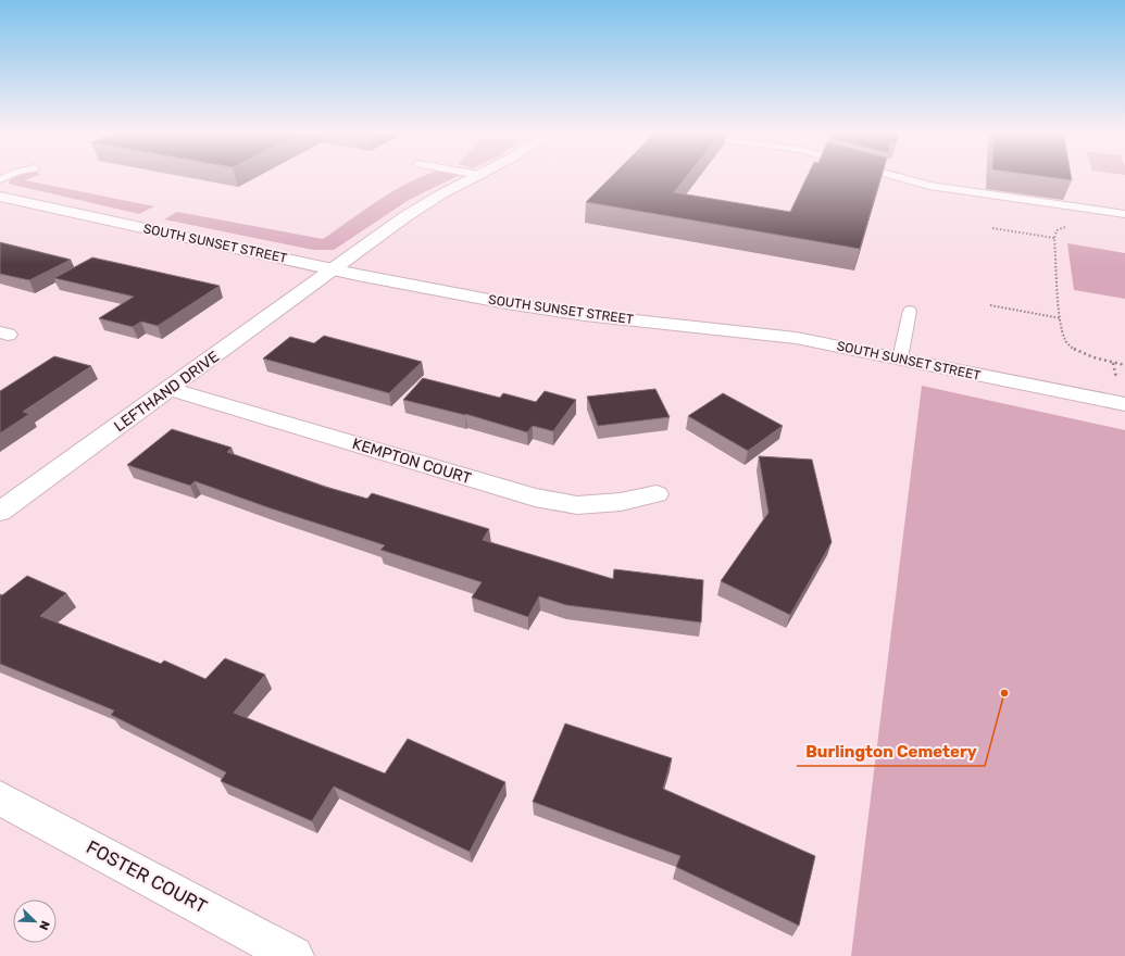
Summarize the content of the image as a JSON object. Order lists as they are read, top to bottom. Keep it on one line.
{"streets":{"street":["SOUTH SUNSET STREET","LEFTHAND DRIVE","KEMPTON COURT","FOSTER COURT"]},"crossings":[["SOUTH SUNSET STREET","LEFTHAND DRIVE"],["LEFTHAND DRIVE","KEMPTON COURT"]],"places":["Burlington Cemetery"],"north":"bottom right"}
